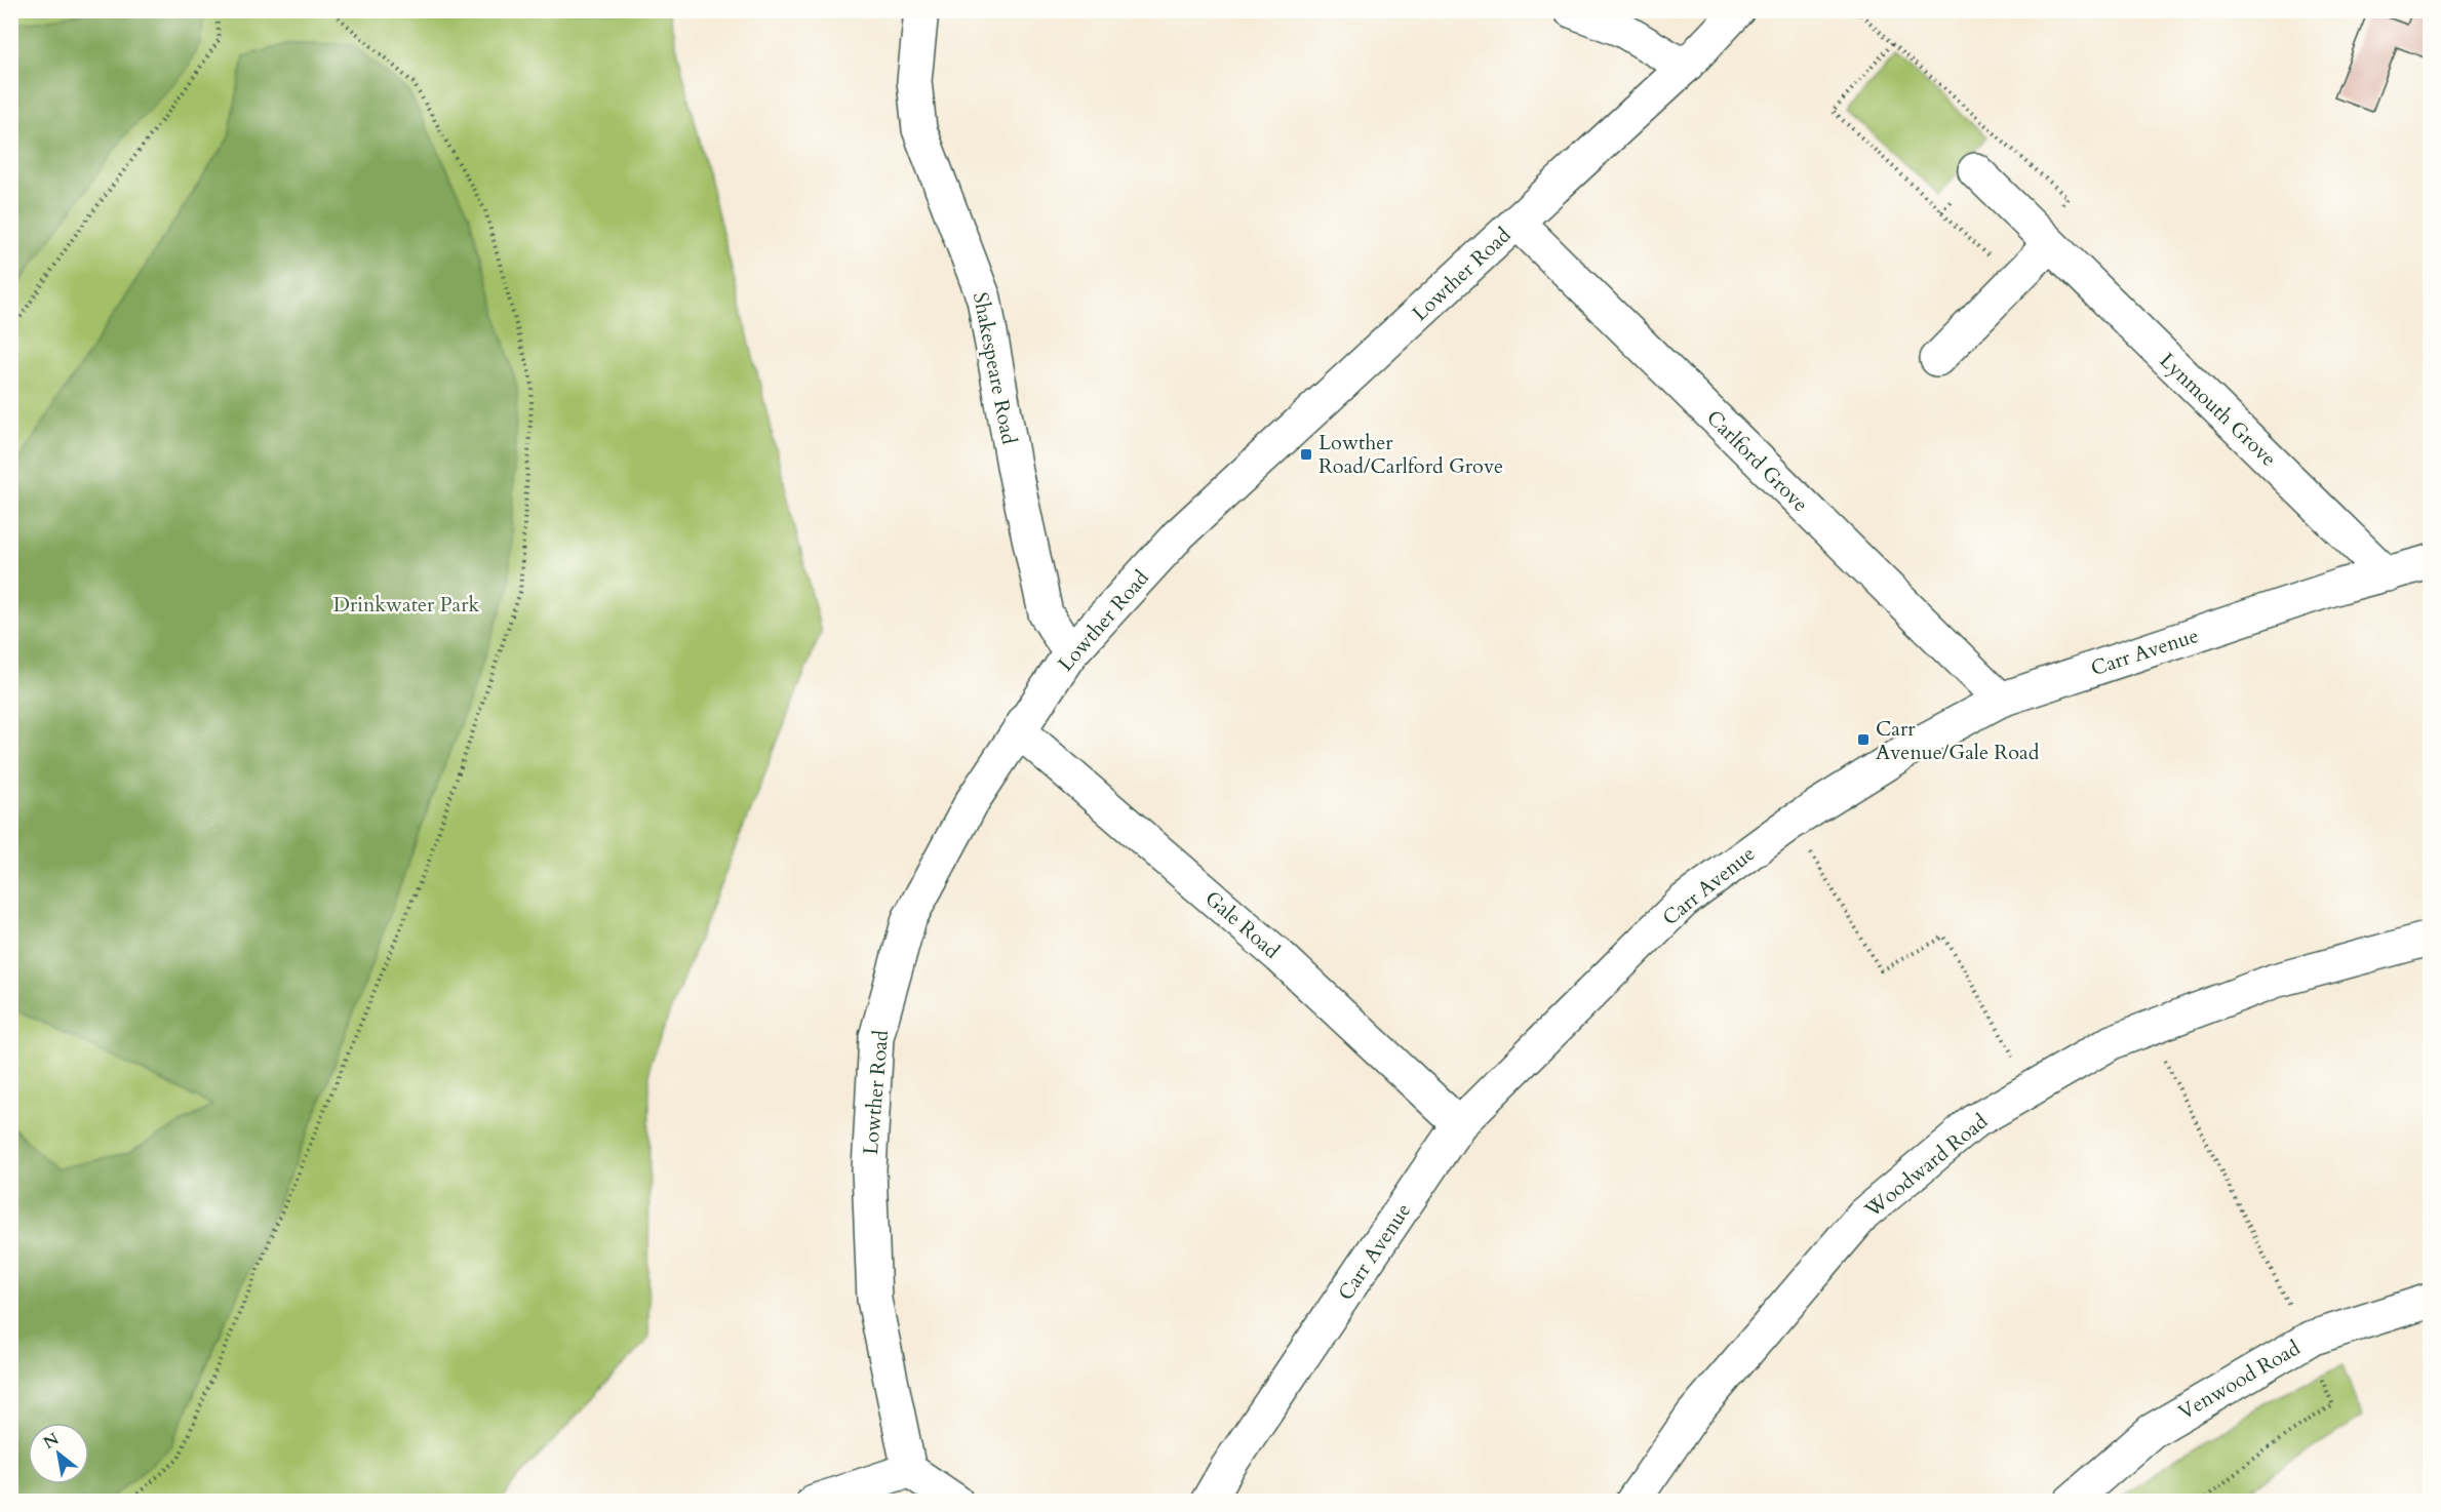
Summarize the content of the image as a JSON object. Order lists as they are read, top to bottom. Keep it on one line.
{"streets":{"street":["Lowther Road","Shakespeare Road","Lynmouth Grove","Carlford Grove","Carr Avenue","Gale Road","Woodward Road","Venwood Road"]},"crossings":[["Lowther Road","Shakespeare Road"],["Lowther Road","Carlford Grove"],["Lowther Road","Gale Road"],["Lynmouth Grove","Carr Avenue"],["Carlford Grove","Carr Avenue"],["Carr Avenue","Gale Road"]],"parks":["Drinkwater Park"],"places":{"transit":["Lowther Road/Carlford Grove","Carr Avenue/Gale Road"]},"north":"top left"}
